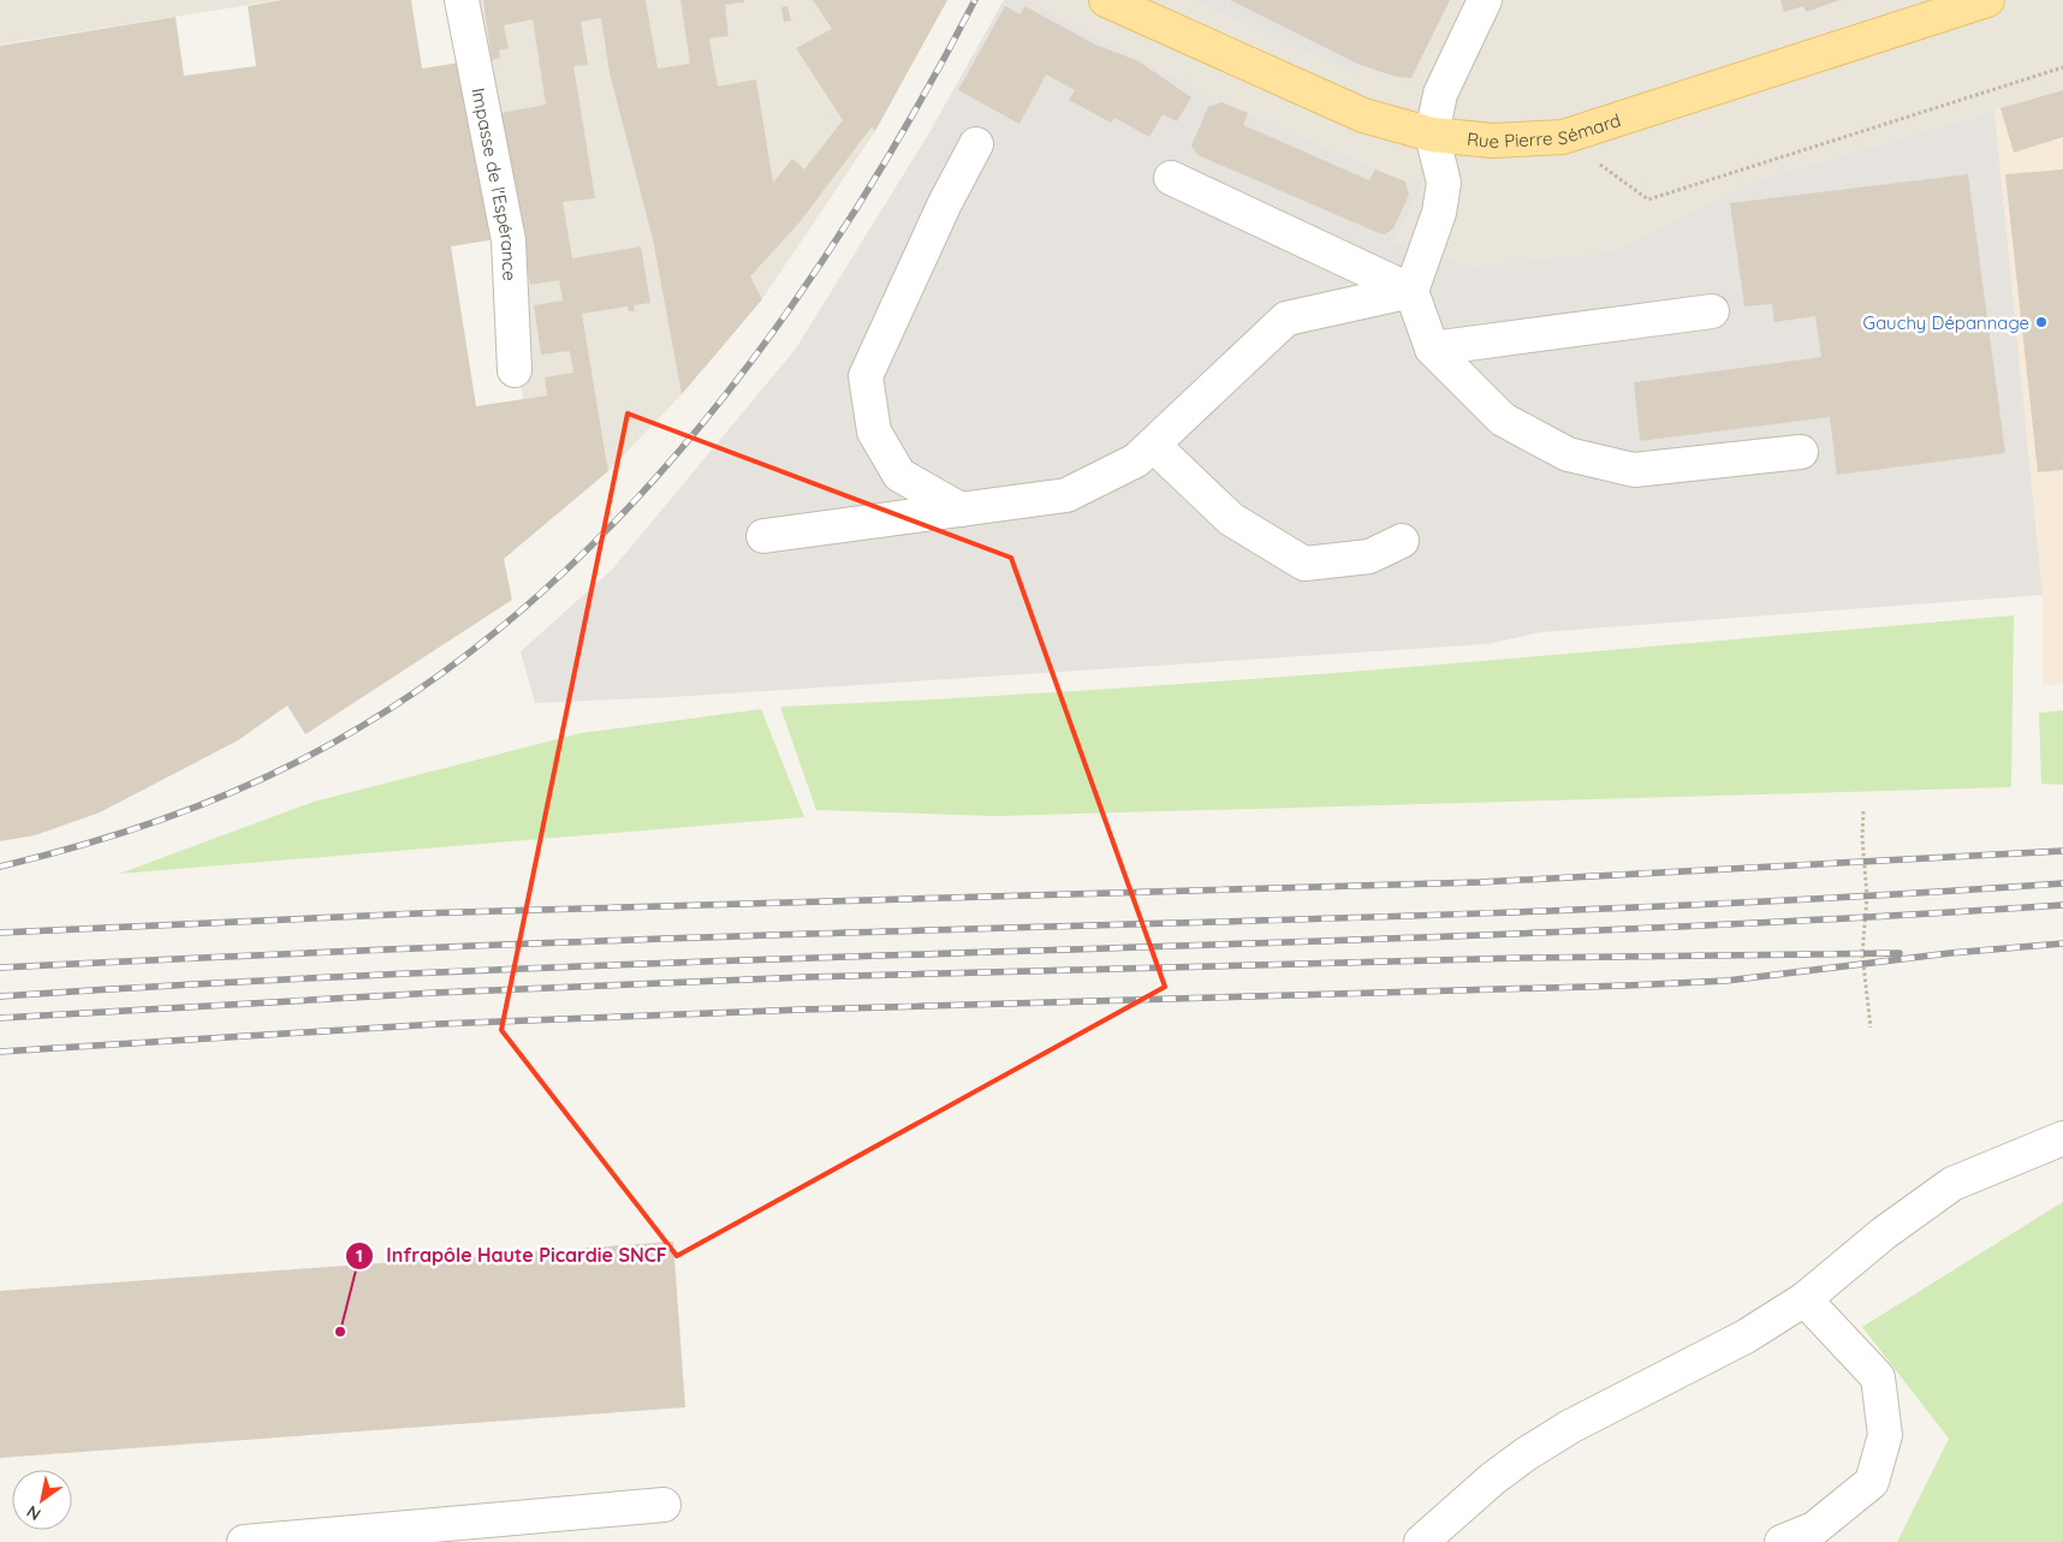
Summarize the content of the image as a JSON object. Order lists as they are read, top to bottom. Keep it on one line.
{"streets":{"main road":["Rue Pierre Sémard"],"street":["Impasse de l'Espérance"]},"places":["Gauchy Dépannage","Infrapôle Haute Picardie SNCF"],"north":"bottom left"}
